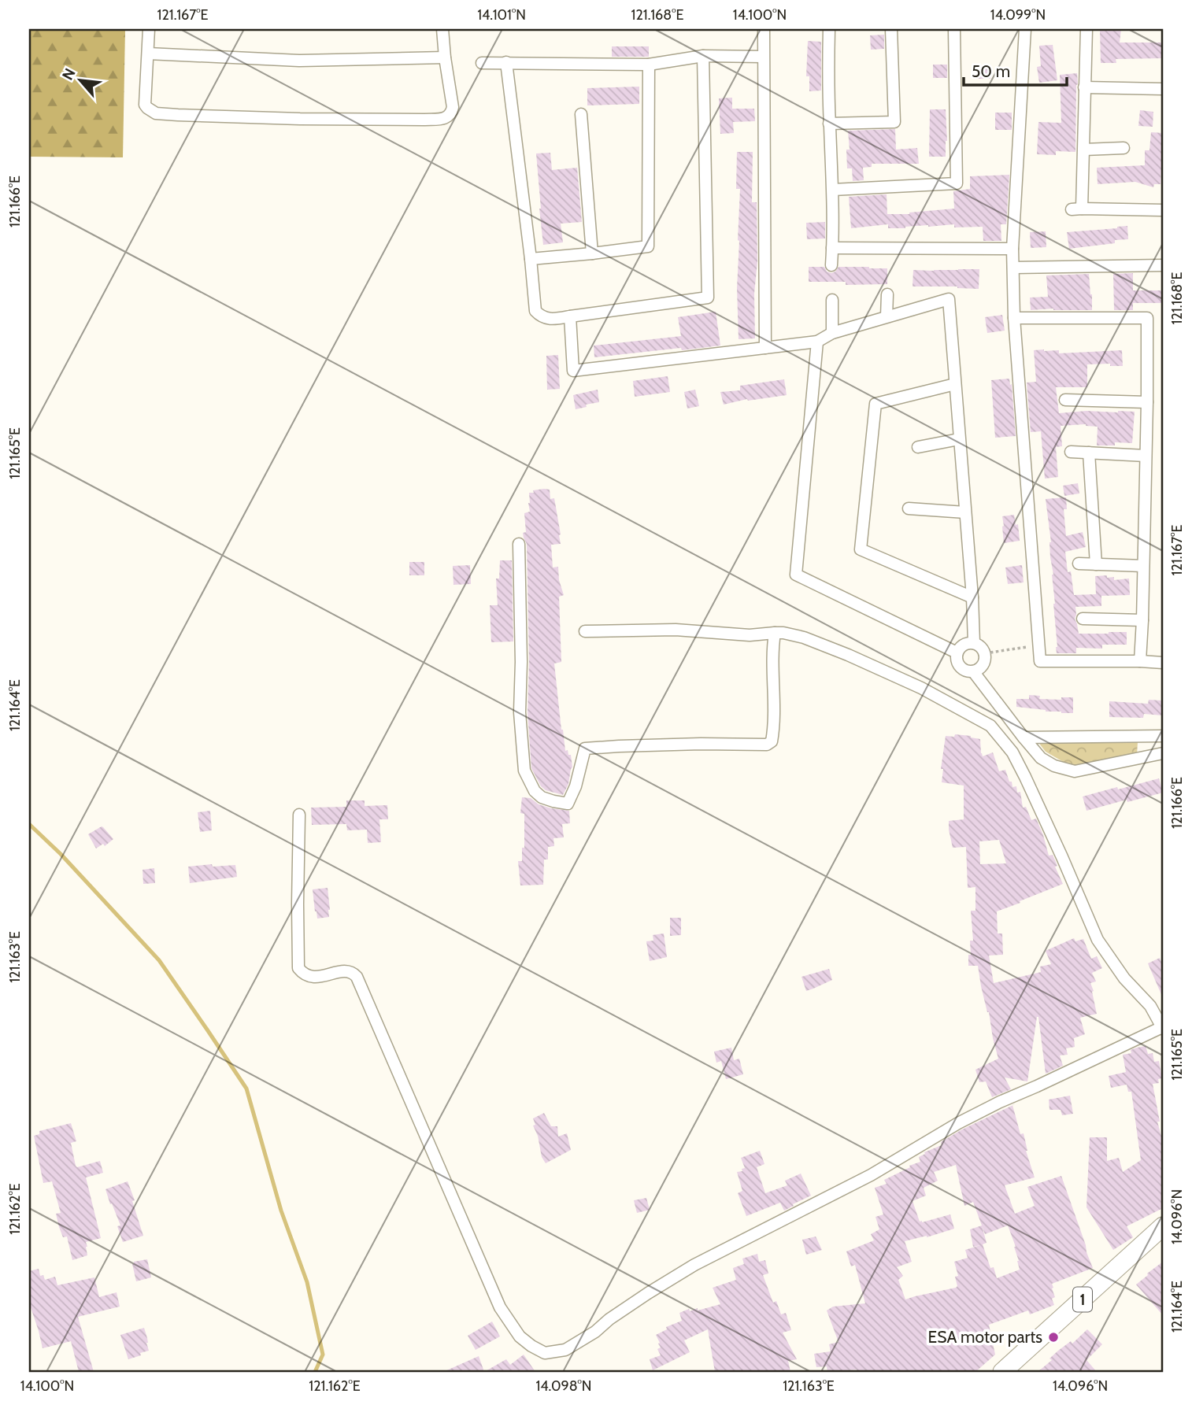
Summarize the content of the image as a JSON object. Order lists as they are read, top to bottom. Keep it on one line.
{"streets":{"highway":["1"]},"places":["ESA motor parts"],"scale_bar":"50 m","north":"top left","coordinates":["121.167°E","14.101°N","121.168°E","14.100°N","14.099°N","121.166°E","121.165°E","121.164°E","121.163°E","121.162°E","14.096°N","14.098°N"]}
